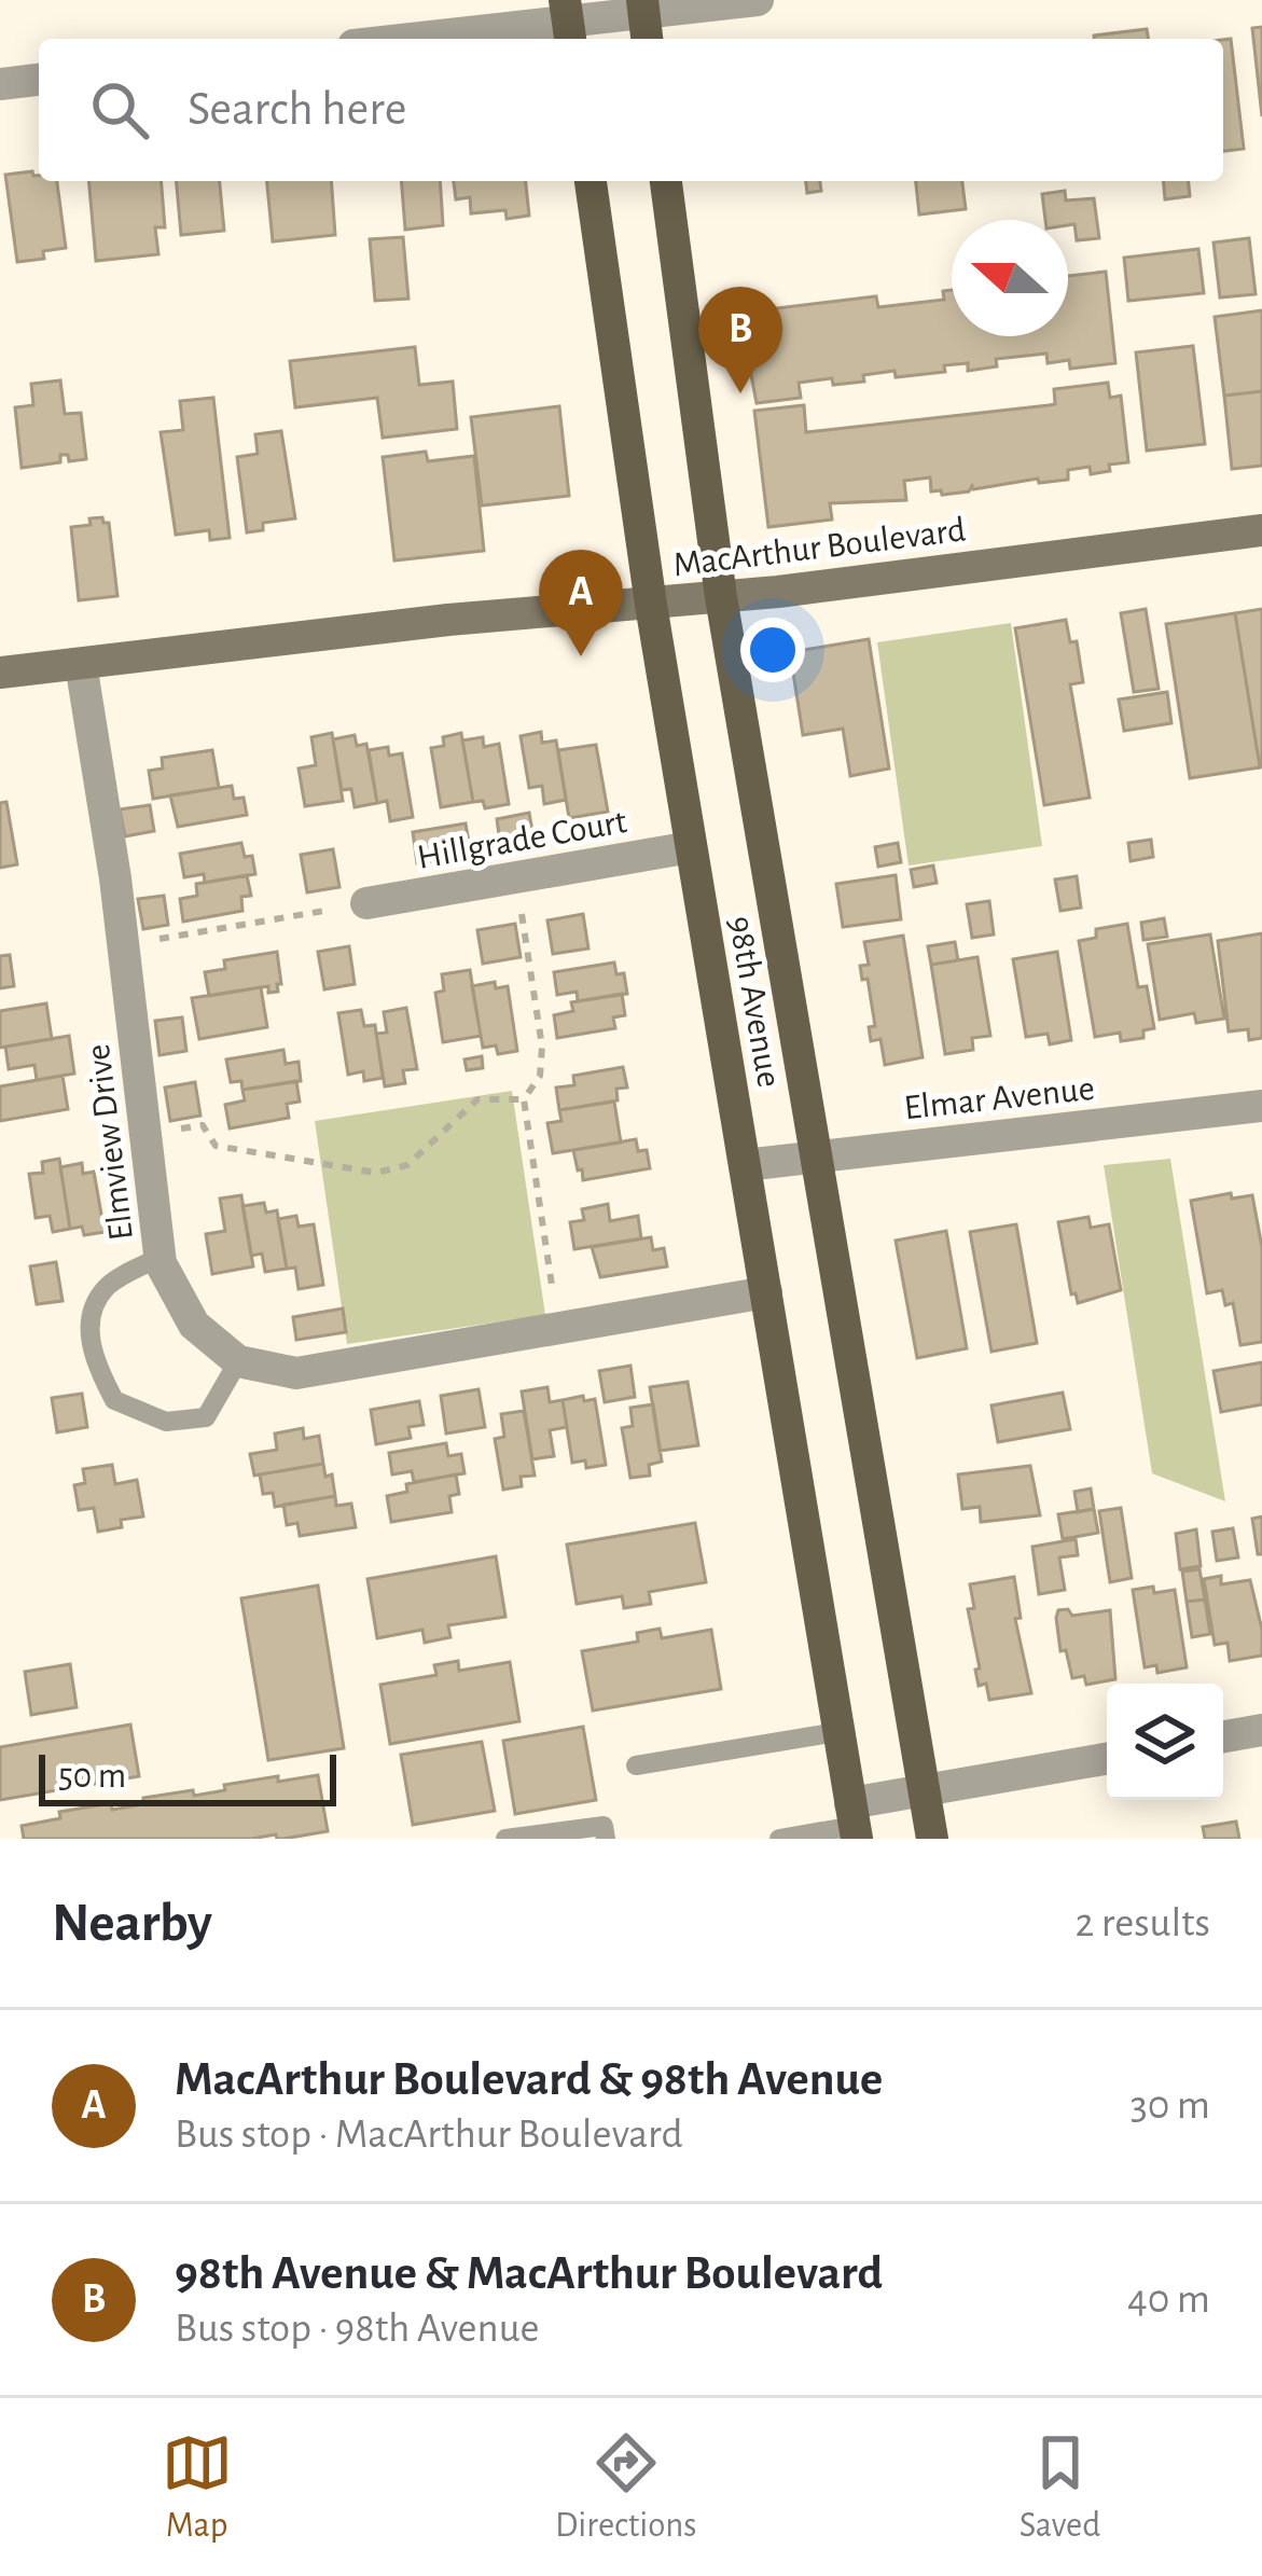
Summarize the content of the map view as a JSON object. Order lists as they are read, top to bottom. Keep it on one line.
{"streets":{"main road":["MacArthur Boulevard","98th Avenue"],"street":["Hillgrade Court","Elmar Avenue","Elmview Drive"]},"crossings":[["MacArthur Boulevard","98th Avenue"],["MacArthur Boulevard","Elmview Drive"],["Hillgrade Court","98th Avenue"],["98th Avenue","Elmar Avenue"]],"scale_bar":"50 m","north":"left","page":{"search":"Search here","pins":["B","A"],"scale":"50 m","heading":["Nearby","2 results"],"list":[{"mark":"A","name":"MacArthur Boulevard & 98th Avenue","note":"Bus stop · MacArthur Boulevard","value":"30 m"},{"mark":"B","name":"98th Avenue & MacArthur Boulevard","note":"Bus stop · 98th Avenue","value":"40 m"}],"nav":["Map","Directions","Saved"]}}
